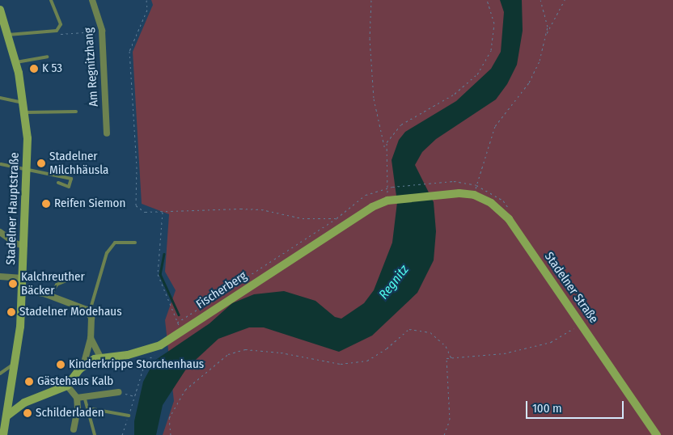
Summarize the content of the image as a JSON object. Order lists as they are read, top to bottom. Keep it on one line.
{"streets":{"main road":["Stadelner Hauptstraße","Stadelner Straße","Fischerberg"],"street":["Am Regnitzhang"]},"crossings":[["Stadelner Hauptstraße","Fischerberg"],["Stadelner Straße","Fischerberg"]],"water":["Regnitz"],"places":["K 53","Stadelner Milchhäusla","Reifen Siemon","Kalchreuther Bäcker","Stadelner Modehaus","Kinderkrippe Storchenhaus","Gästehaus Kalb","Schilderladen"],"scale_bar":"100 m"}
